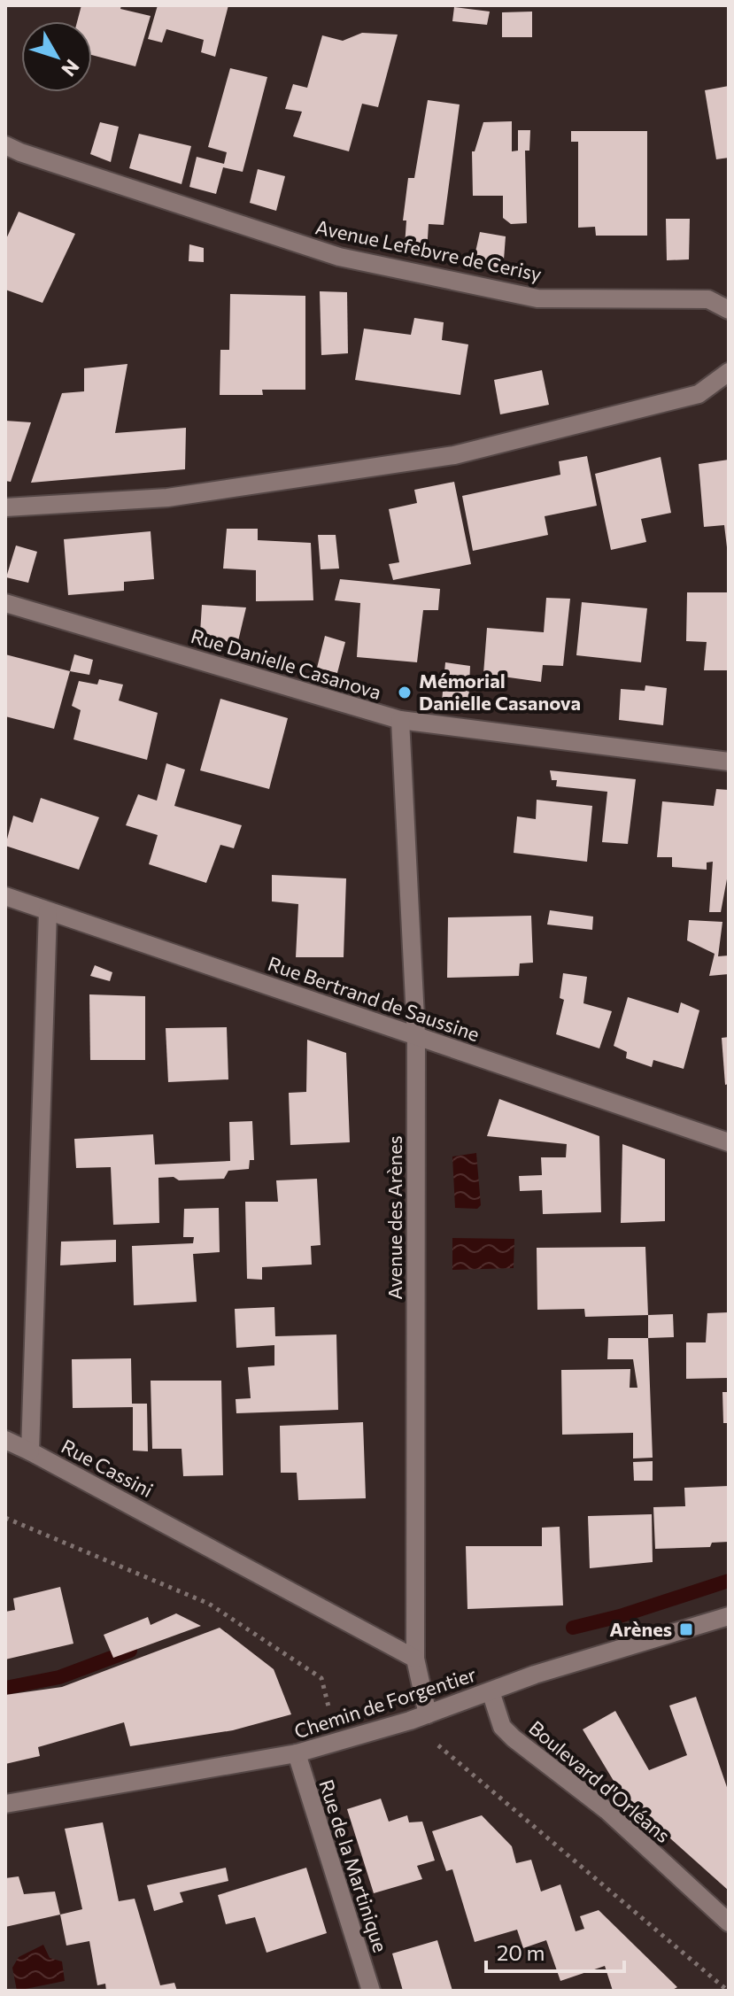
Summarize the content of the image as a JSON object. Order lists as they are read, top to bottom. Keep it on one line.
{"streets":{"street":["Avenue Lefebvre de Cerisy","Rue Danielle Casanova","Rue Bertrand de Saussine","Avenue des Arènes","Rue Cassini","Chemin de Forgentier","Boulevard d'Orléans","Rue de la Martinique"]},"crossings":[["Rue Danielle Casanova","Avenue des Arènes"],["Rue Bertrand de Saussine","Avenue des Arènes"],["Rue Bertrand de Saussine","Rue Cassini"],["Avenue des Arènes","Rue Cassini"],["Avenue des Arènes","Chemin de Forgentier"],["Chemin de Forgentier","Boulevard d'Orléans"],["Chemin de Forgentier","Rue de la Martinique"]],"places":{"other":["Mémorial Danielle Casanova"],"transit":["Arènes"]},"scale_bar":"20 m","north":"bottom right"}
